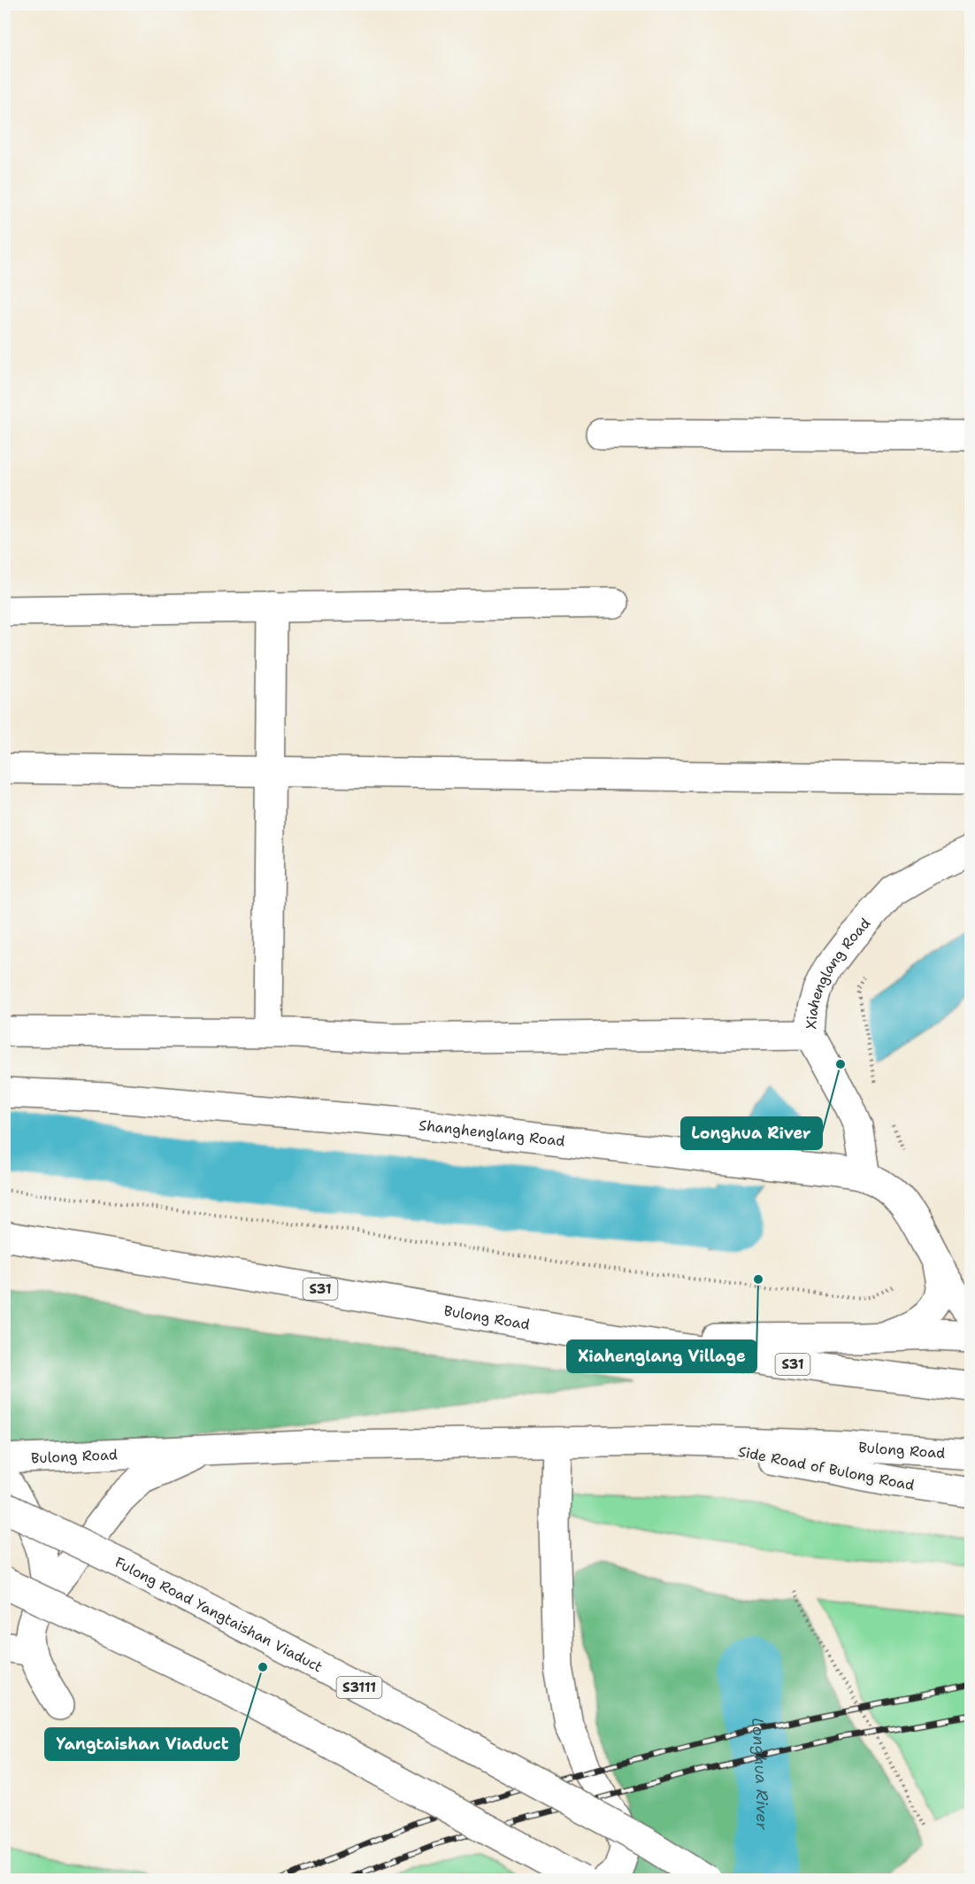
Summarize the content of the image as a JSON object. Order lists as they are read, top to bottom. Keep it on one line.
{"streets":{"main road":["Xiahenglang Road","Shanghenglang Road","S31","Bulong Road","Side Road of Bulong Road","Fulong Road Yangtaishan Viaduct","S3111"]},"crossings":[["Xiahenglang Road","Shanghenglang Road"],["Bulong Road","Side Road of Bulong Road"]],"water":["Longhua River"],"places":["Longhua River","Xiahenglang Village","Yangtaishan Viaduct"]}
